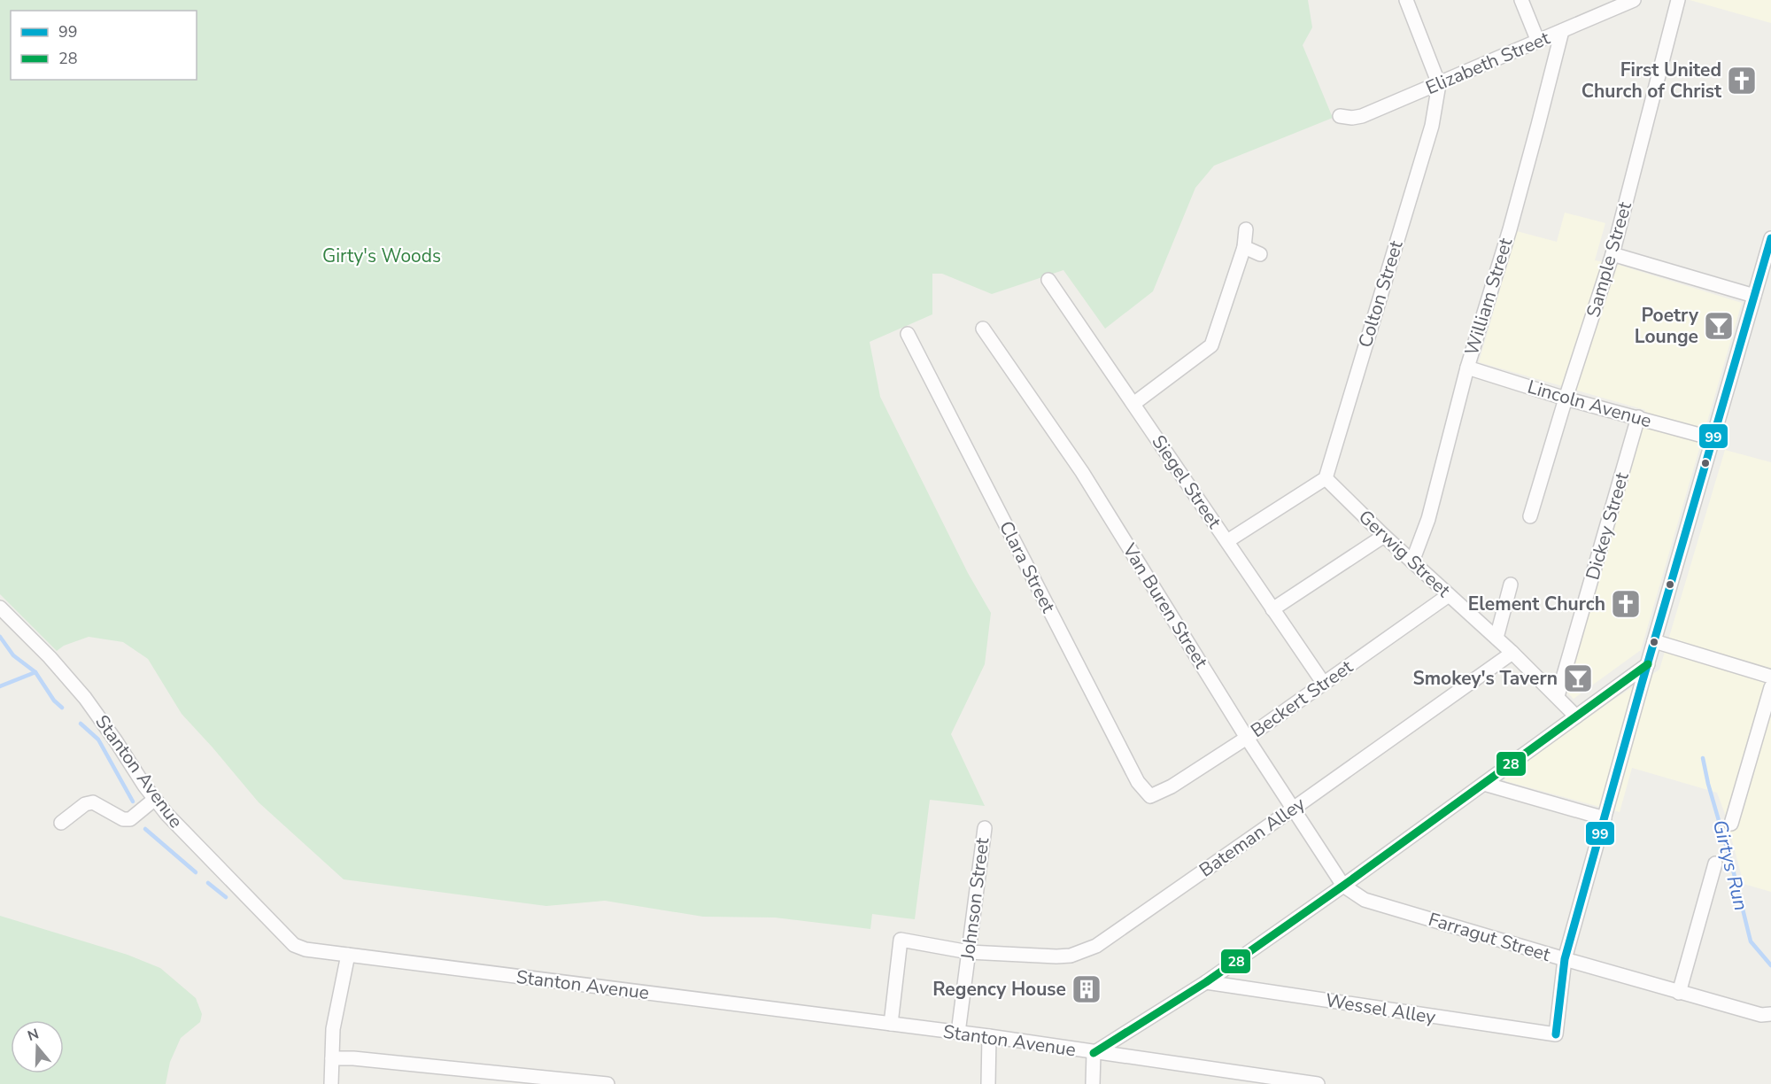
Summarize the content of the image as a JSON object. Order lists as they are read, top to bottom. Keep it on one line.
{"streets":{"street":["Elizabeth Street","Sample Street","Colton Street","William Street","Lincoln Avenue","Siegel Street","Dickey Street","Gerwig Street","Clara Street","Van Buren Street","Beckert Street","Stanton Avenue","Bateman Alley","Johnson Street","Farragut Street","Wessel Alley"]},"crossings":[["Elizabeth Street","Colton Street"],["Elizabeth Street","William Street"],["Sample Street","Lincoln Avenue"],["Colton Street","Gerwig Street"],["William Street","Lincoln Avenue"],["William Street","Gerwig Street"],["Lincoln Avenue","Dickey Street"],["Siegel Street","Beckert Street"],["Dickey Street","Gerwig Street"],["Gerwig Street","Beckert Street"],["Gerwig Street","Bateman Alley"],["Clara Street","Beckert Street"],["Van Buren Street","Beckert Street"],["Van Buren Street","Bateman Alley"],["Van Buren Street","Farragut Street"],["Stanton Avenue","Bateman Alley"],["Stanton Avenue","Johnson Street"],["Bateman Alley","Johnson Street"],["Farragut Street","Wessel Alley"]],"water":["Girtys Run"],"parks":["Girty's Woods"],"places":{"church":["First United Church of Christ","Element Church"],"bar":["Poetry Lounge","Smokey's Tavern"],"building":["Regency House"]},"lines":["transit line 99","transit line 28"],"legend":["99","28"],"north":"top"}
